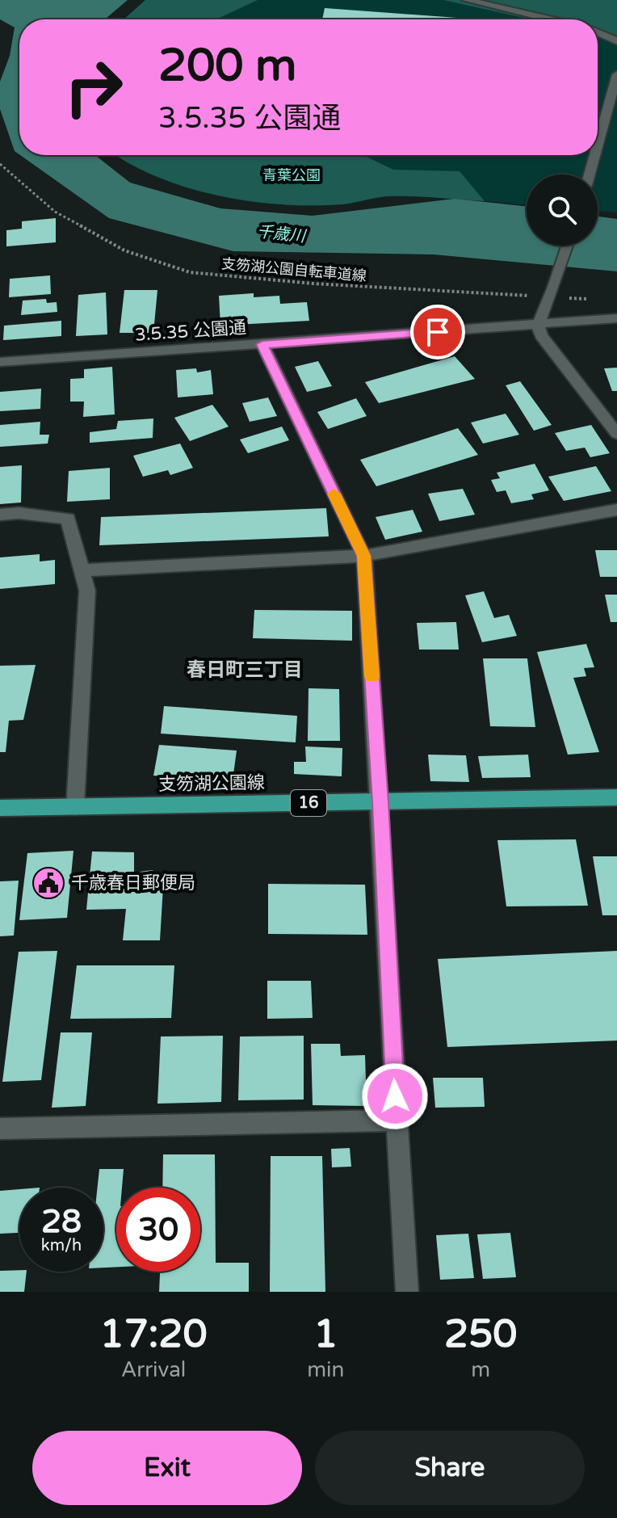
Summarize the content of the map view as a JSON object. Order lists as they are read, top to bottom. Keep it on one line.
{"streets":{"main road":["支笏湖公園線","16"],"street":["3.5.35 公園通"],"path":["支笏湖公園自転車道線"]},"districts":["春日町三丁目"],"water":["千歳川"],"parks":["青葉公園"],"places":{"public building":["千歳春日郵便局"]},"page":{"turn":["200 m","3.5.35 公園通"],"speed":"28 km/h","limit":"30","eta":["17:20","Arrival","1","min","250","m"],"buttons":["Exit","Share"]}}
